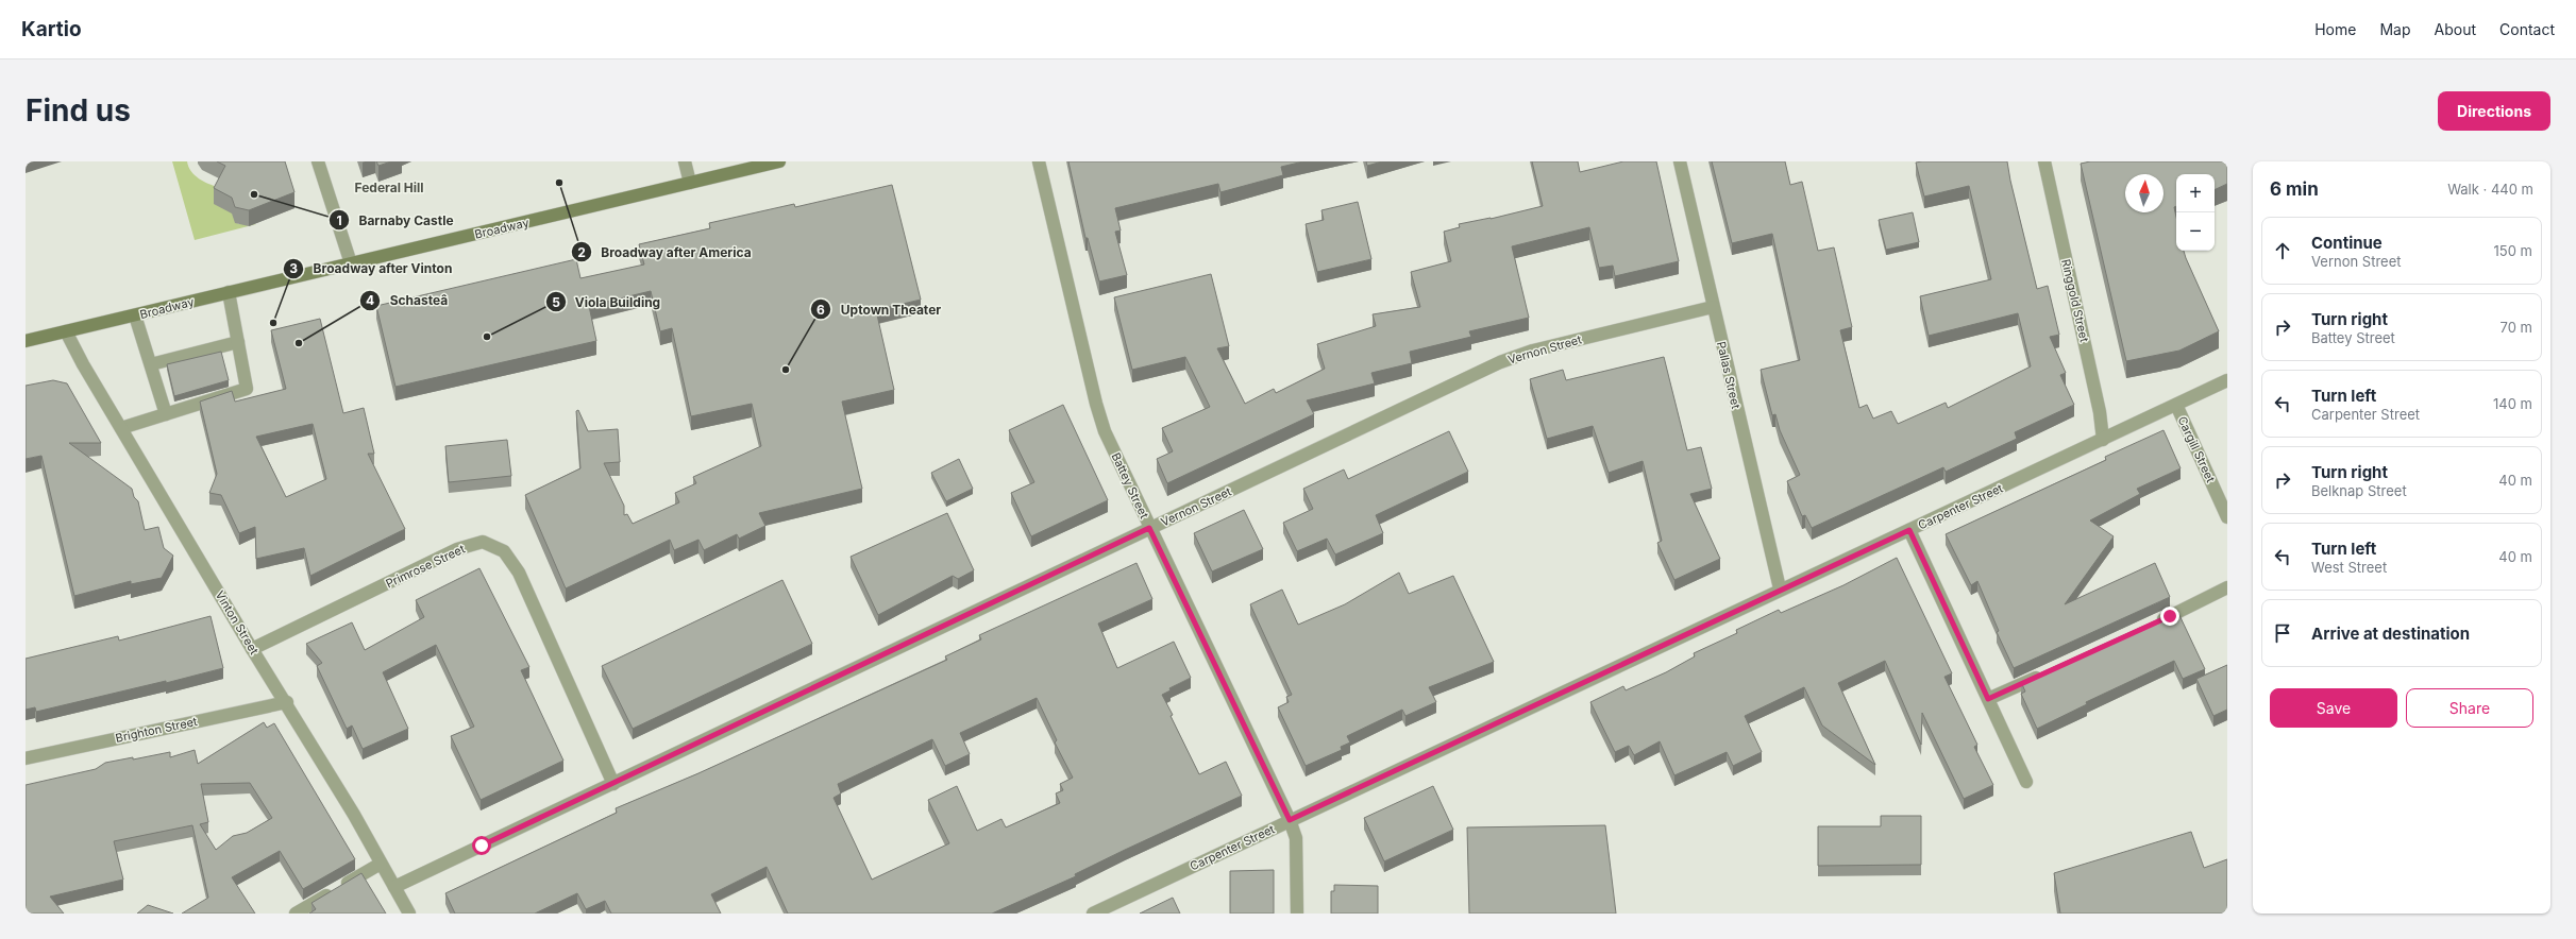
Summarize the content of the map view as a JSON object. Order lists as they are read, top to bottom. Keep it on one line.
{"streets":{"main road":["Broadway"],"street":["Ringgold Street","Vernon Street","Pallas Street","Cargill Street","Battey Street","Carpenter Street","Primrose Street","Vinton Street","Brighton Street"]},"crossings":[["Broadway","Vinton Street"],["Ringgold Street","Carpenter Street"],["Vernon Street","Pallas Street"],["Vernon Street","Battey Street"],["Vernon Street","Primrose Street"],["Vernon Street","Vinton Street"],["Pallas Street","Carpenter Street"],["Cargill Street","Carpenter Street"],["Battey Street","Carpenter Street"],["Primrose Street","Vinton Street"],["Vinton Street","Brighton Street"]],"districts":["Federal Hill"],"places":["Broadway after America","Barnaby Castle","Broadway after Vinton","Viola Building","Schasteâ","Uptown Theater"],"north":"top","page":{"header":"Kartio","nav":["Home","Map","About","Contact"],"buttons":["Directions",["Save","Share"]],"title":"Find us","heading":["6 min","Walk · 440 m"],"map_buttons":["+","−"],"list":[["Continue","Vernon Street","150 m"],["Turn right","Battey Street","70 m"],["Turn left","Carpenter Street","140 m"],["Turn right","Belknap Street","40 m"],["Turn left","West Street","40 m"],"Arrive at destination"]}}
